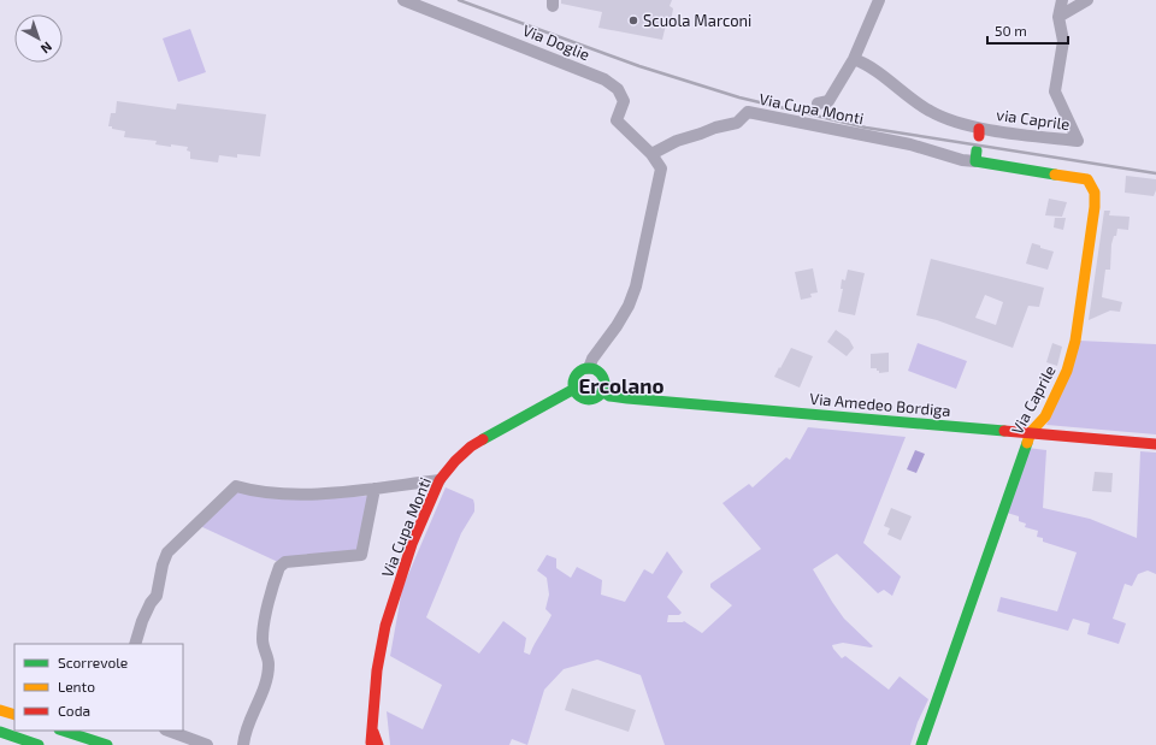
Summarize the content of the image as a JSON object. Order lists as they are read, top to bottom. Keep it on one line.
{"streets":{"main road":["Via Cupa Monti","Via Caprile","Via Amedeo Bordiga"],"street":["Via Doglie","via Caprile"]},"crossings":[["Via Doglie","Via Cupa Monti"],["Via Cupa Monti","Via Caprile"],["Via Cupa Monti","Via Amedeo Bordiga"],["Via Caprile","Via Amedeo Bordiga"]],"districts":["Ercolano"],"places":["Scuola Marconi"],"legend":["Scorrevole","Lento","Coda"],"scale_bar":"50 m","north":"bottom right"}
